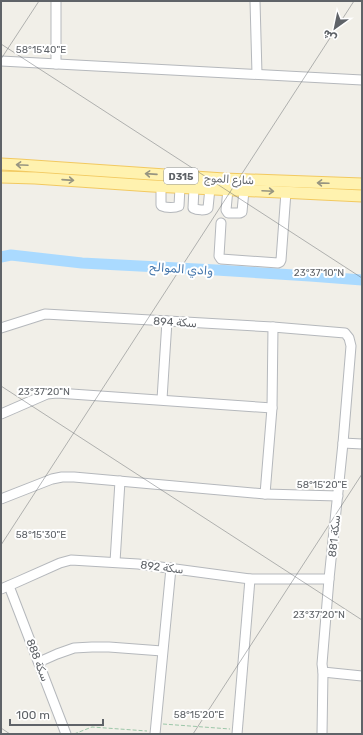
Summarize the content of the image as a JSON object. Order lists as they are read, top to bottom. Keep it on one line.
{"streets":{"main road":["D315","شارع الموج"],"street":["سكة 894","سكة 881","سكة 892","سكة 888"]},"crossings":[["سكة 894","سكة 881"],["سكة 881","سكة 892"],["سكة 892","سكة 888"]],"water":["وادي الموالح"],"scale_bar":"100 m","north":"bottom left","coordinates":["58°15'40\"E","23°37'10\"N","23°37'20\"N","58°15'20\"E","58°15'30\"E"]}
